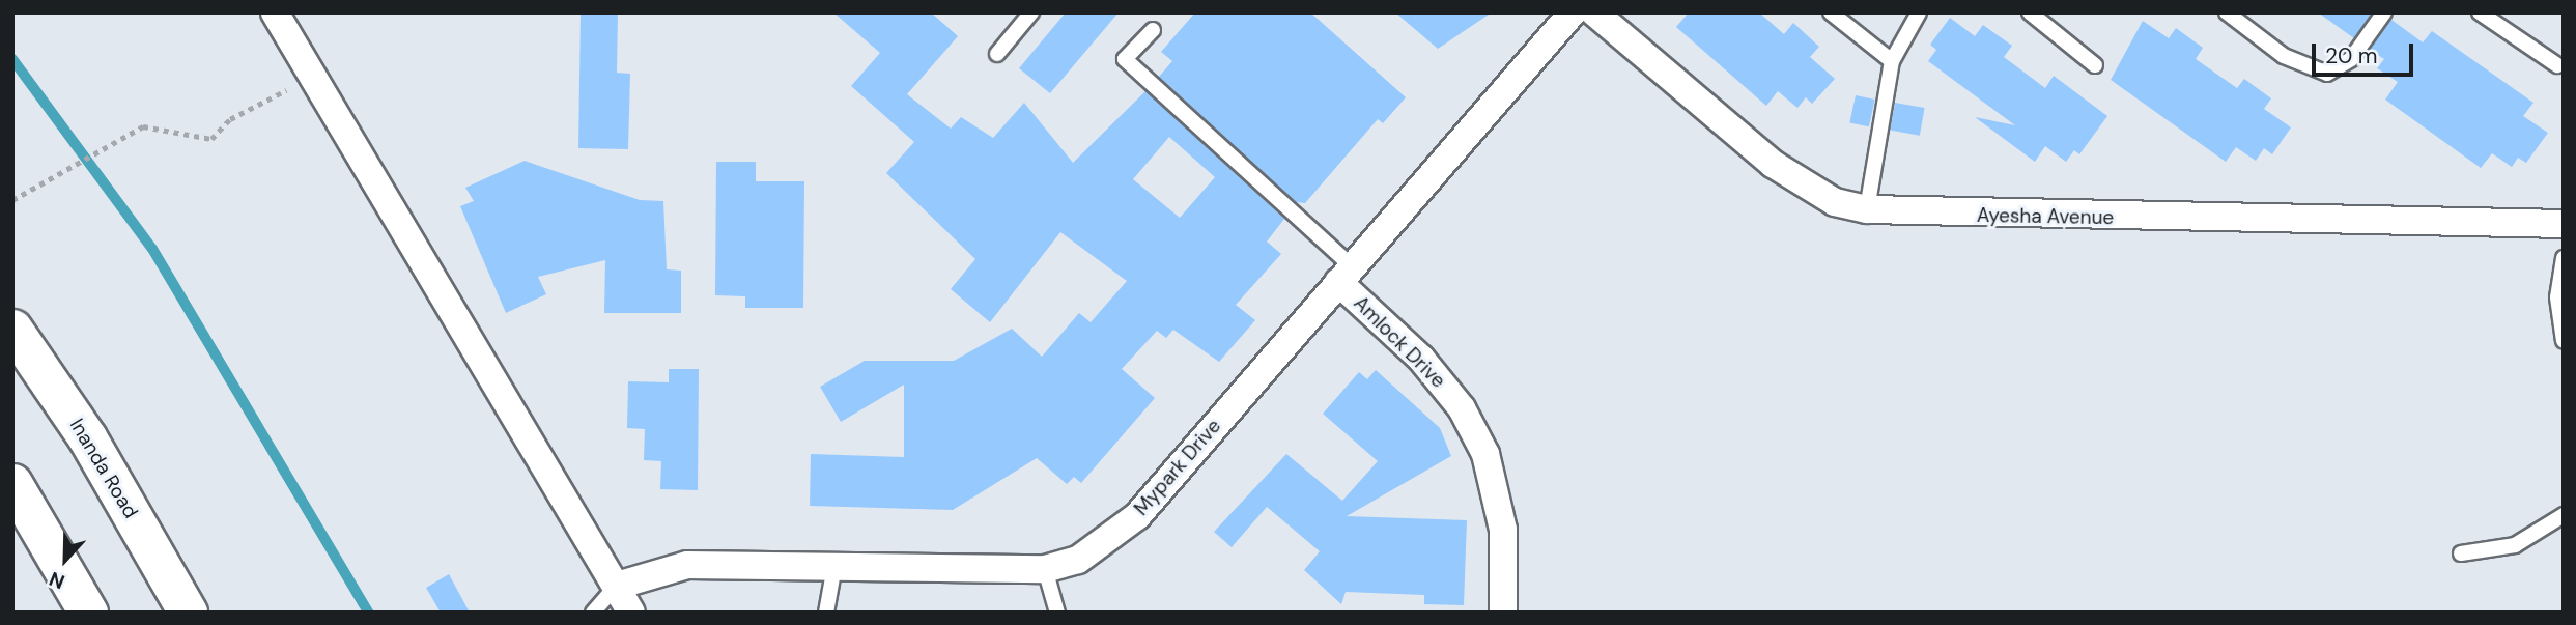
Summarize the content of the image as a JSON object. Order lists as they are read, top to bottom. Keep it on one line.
{"streets":{"main road":["Inanda Road"],"street":["Ayesha Avenue","Amlock Drive","Mypark Drive"]},"crossings":[["Amlock Drive","Mypark Drive"]],"scale_bar":"20 m","north":"bottom"}
